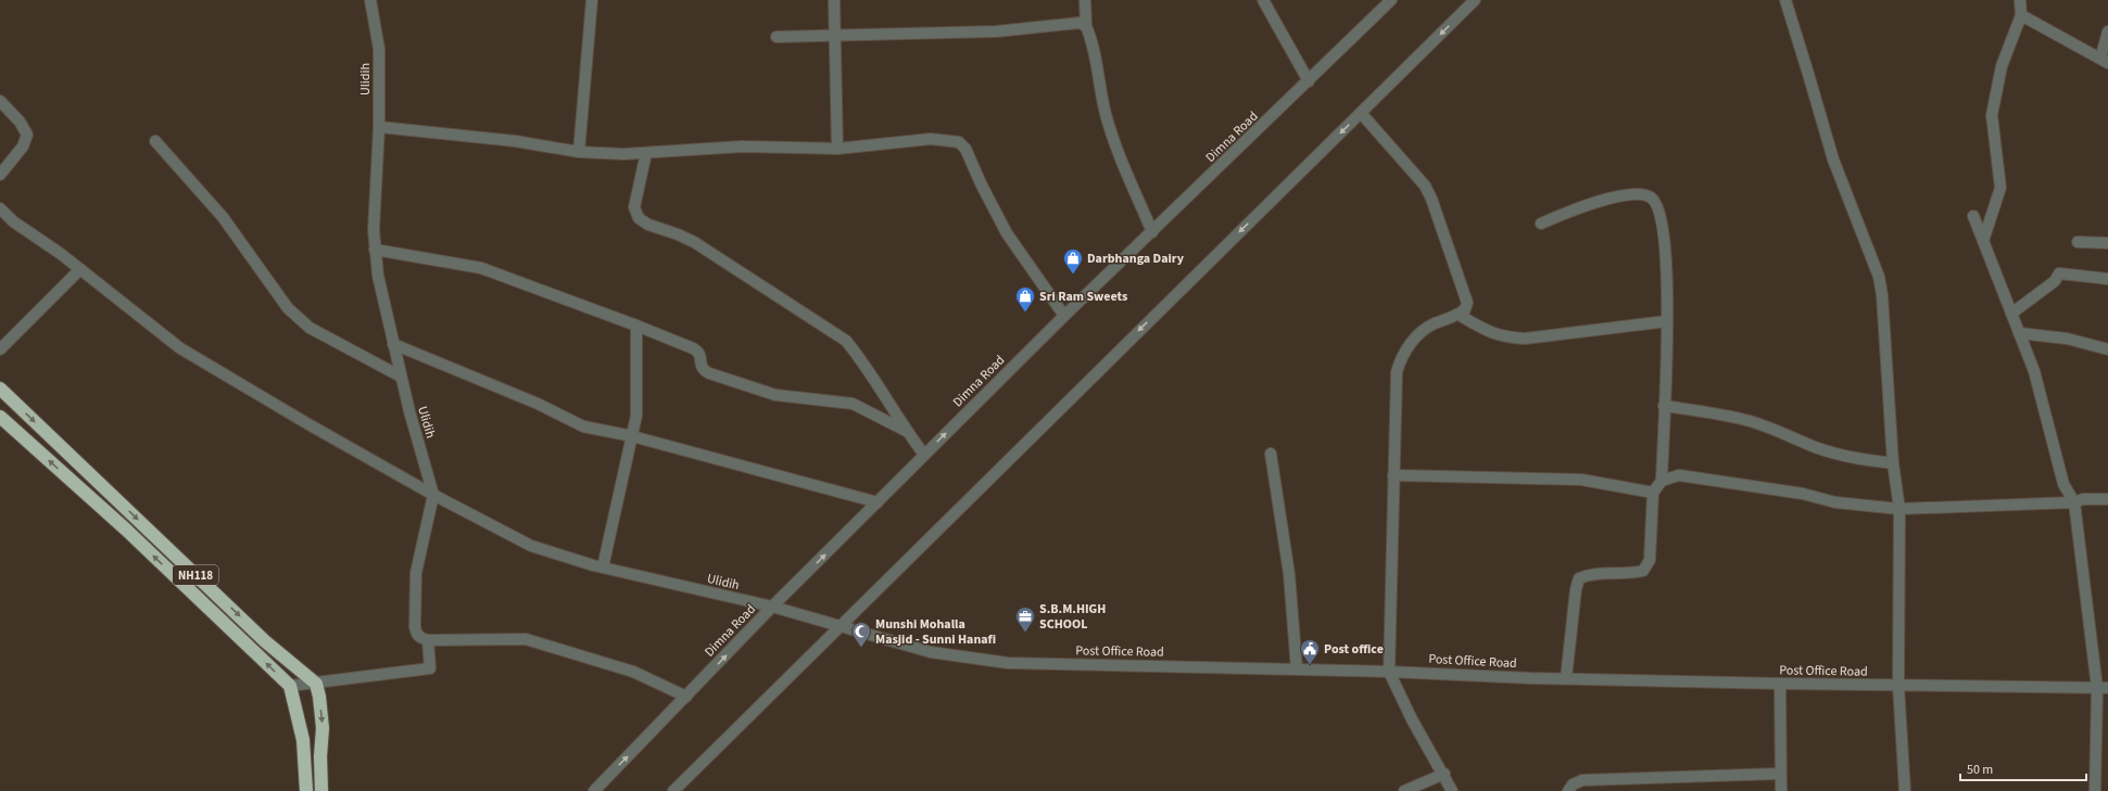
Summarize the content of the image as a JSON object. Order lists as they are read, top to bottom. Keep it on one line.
{"streets":{"highway":["NH118"],"street":["Ulidih","Dimna Road","Post Office Road"]},"crossings":[["Ulidih","Dimna Road"],["Ulidih","Post Office Road"]],"places":{"shop":["Darbhanga Dairy","Sri Ram Sweets"],"office":["S.B.M.HIGH SCHOOL"],"mosque":["Munshi Mohalla Masjid - Sunni Hanafi"],"public building":["Post office"]},"scale_bar":"50 m"}
